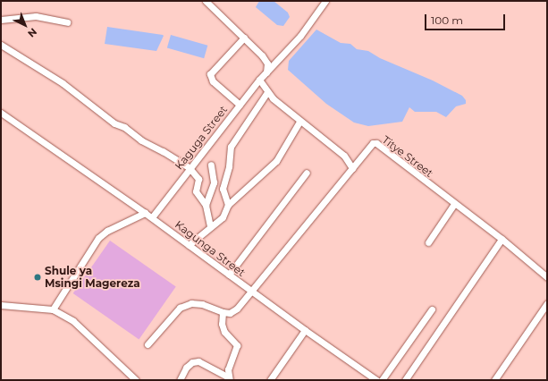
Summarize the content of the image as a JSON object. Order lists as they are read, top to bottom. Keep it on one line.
{"streets":{"street":["Kaguga Street","Titye Street","Kagunga Street"]},"crossings":[["Kaguga Street","Kagunga Street"],["Titye Street","Kagunga Street"]],"places":["Shule ya Msingi Magereza"],"scale_bar":"100 m","north":"bottom right"}
